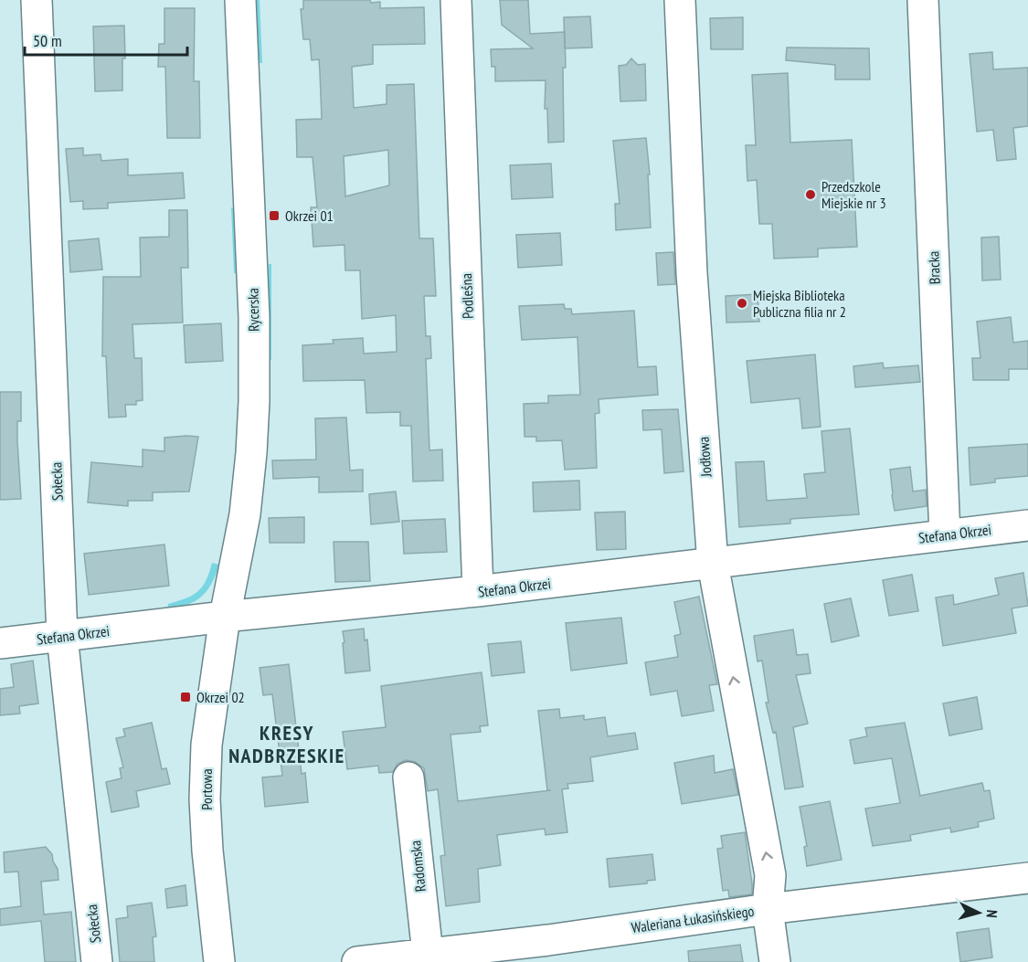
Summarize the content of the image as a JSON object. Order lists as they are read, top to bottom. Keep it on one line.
{"streets":{"street":["Bracka","Podleśna","Rycerska","Jodłowa","Sołecka","Stefana Okrzei","Portowa","Radomska","Waleriana Łukasińskiego"]},"crossings":[["Bracka","Stefana Okrzei"],["Podleśna","Stefana Okrzei"],["Rycerska","Stefana Okrzei"],["Rycerska","Portowa"],["Jodłowa","Stefana Okrzei"],["Jodłowa","Waleriana Łukasińskiego"],["Sołecka","Stefana Okrzei"],["Stefana Okrzei","Portowa"],["Radomska","Waleriana Łukasińskiego"]],"one_way":["Jodłowa"],"districts":["KRESY NADBRZESKIE"],"places":{"other":["Przedszkole Miejskie nr 3","Miejska Biblioteka Publiczna filia nr 2"],"transit":["Okrzei 01","Okrzei 02"]},"scale_bar":"50 m","north":"right"}
